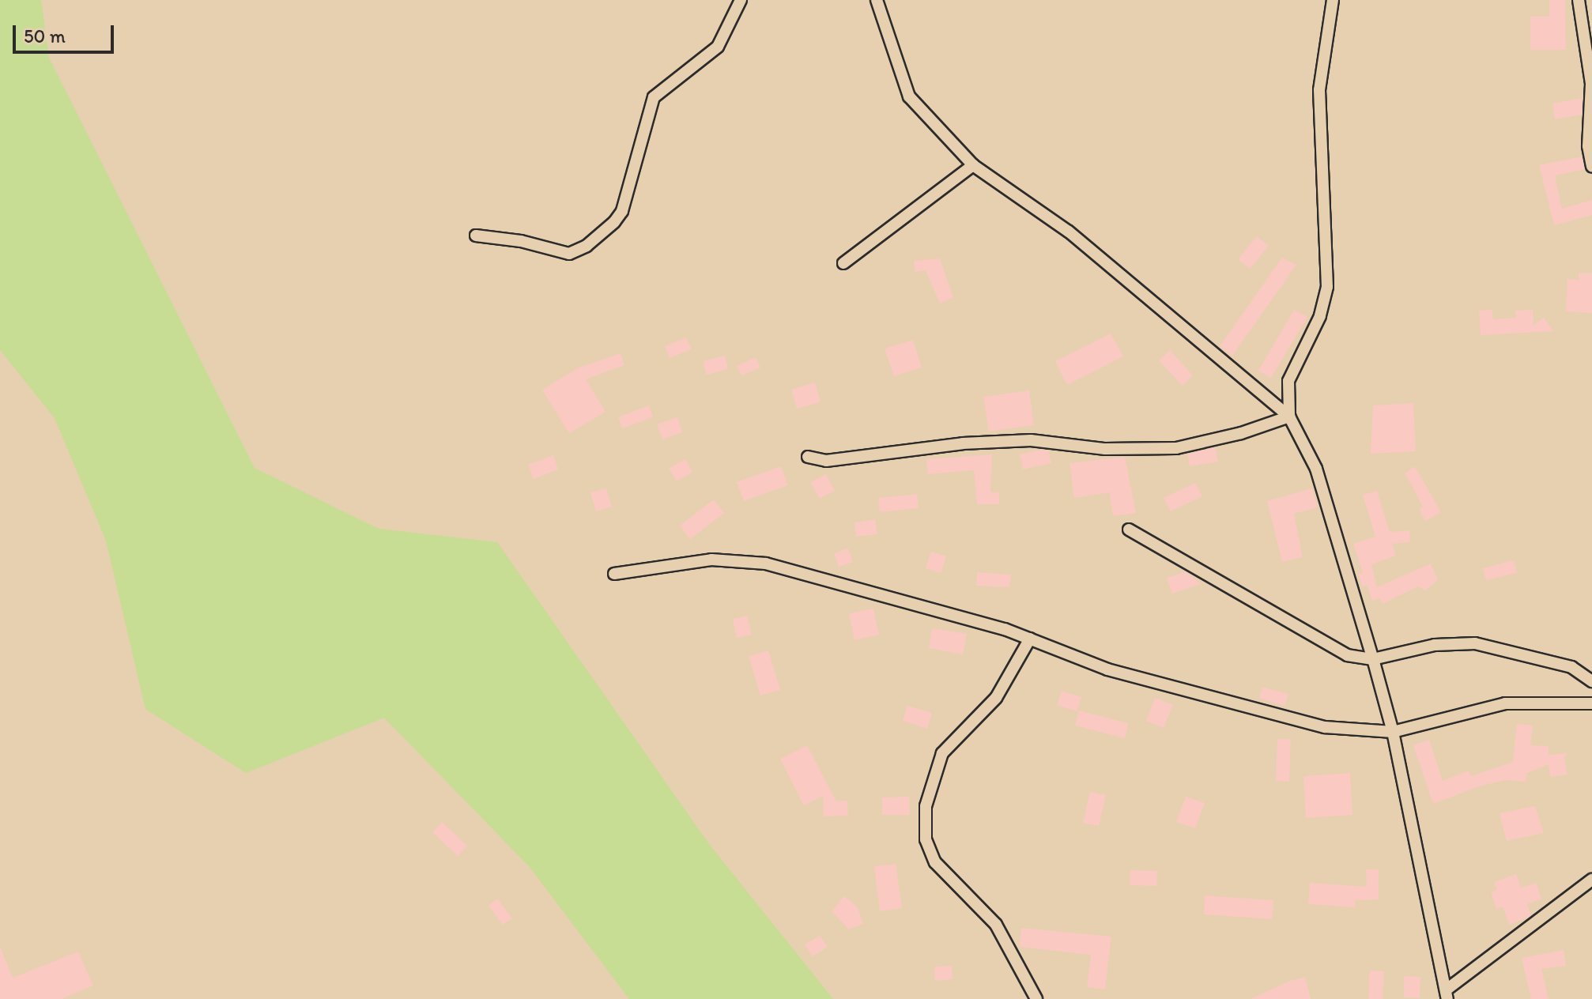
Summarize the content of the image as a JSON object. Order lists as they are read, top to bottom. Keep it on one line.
{"scale_bar":"50 m"}
